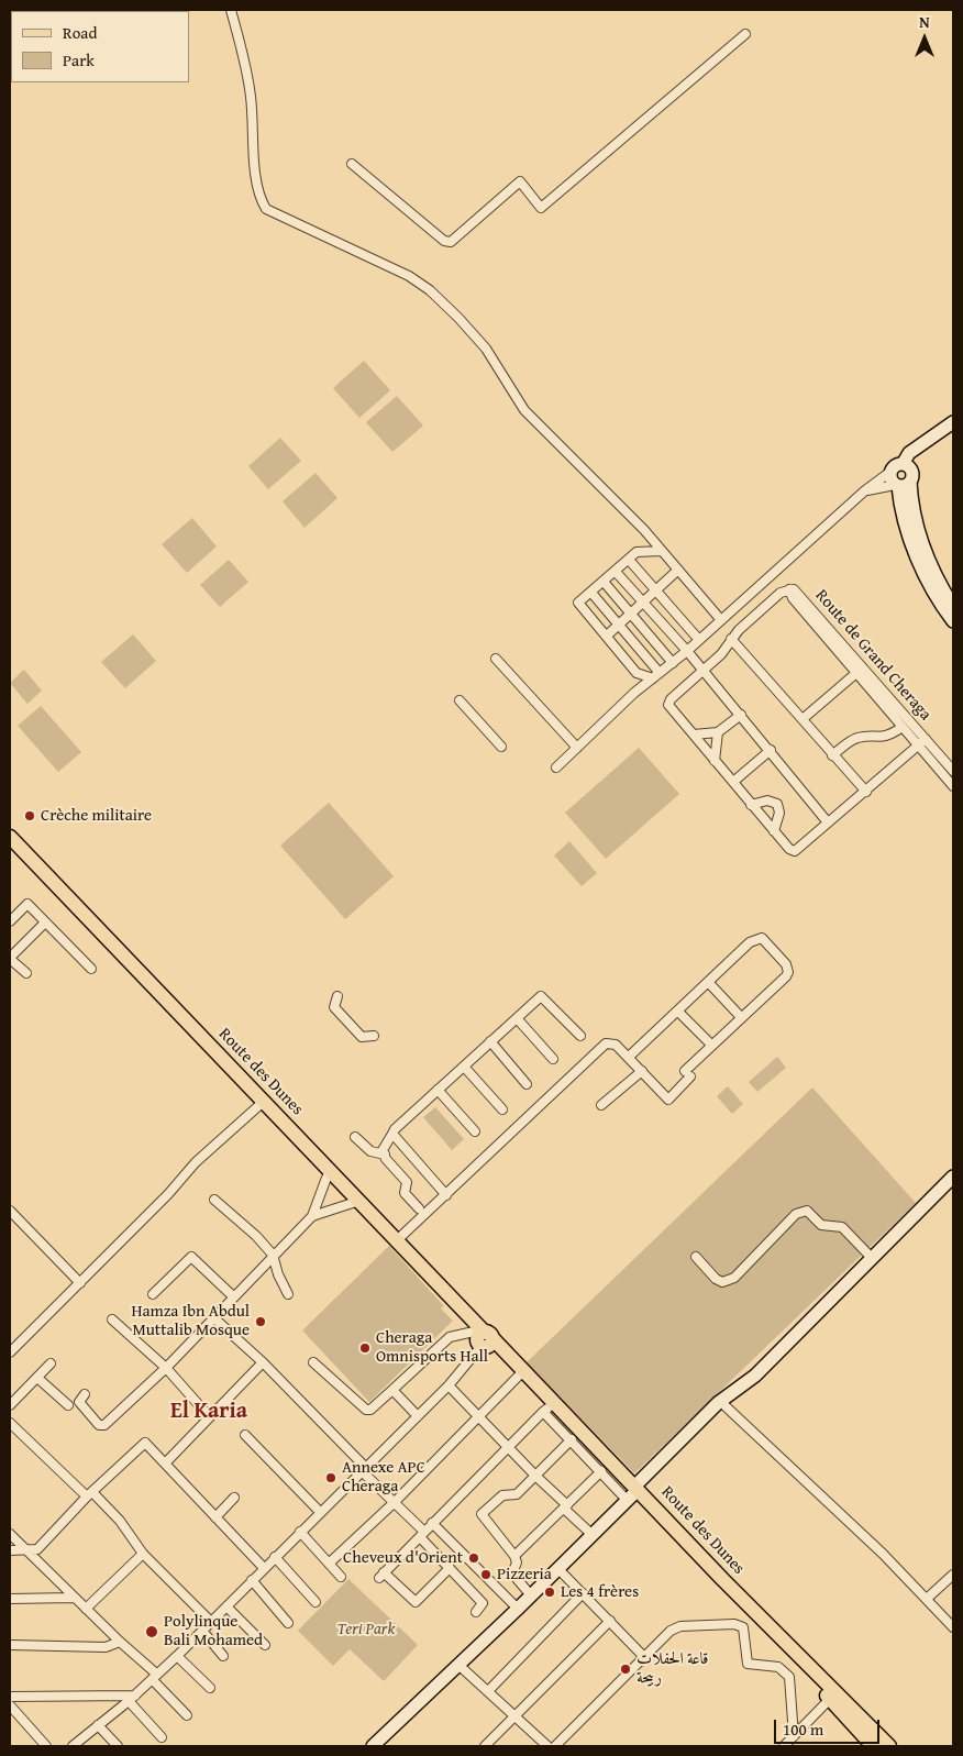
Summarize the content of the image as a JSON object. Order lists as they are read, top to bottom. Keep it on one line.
{"streets":{"main road":["Route des Dunes"],"street":["Route de Grand Cheraga"]},"districts":["El Karia"],"parks":["Teri Park"],"places":["Crèche militaire","Hamza Ibn Abdul Muttalib Mosque","Cheraga Omnisports Hall","Annexe APC Cheraga","Cheveux d'Orient","Pizzeria","Les 4 frères","Polylinque Bali Mohamed","قاعة الحفلات ربيحة"],"legend":["Road","Park"],"scale_bar":"100 m","north":"top"}
